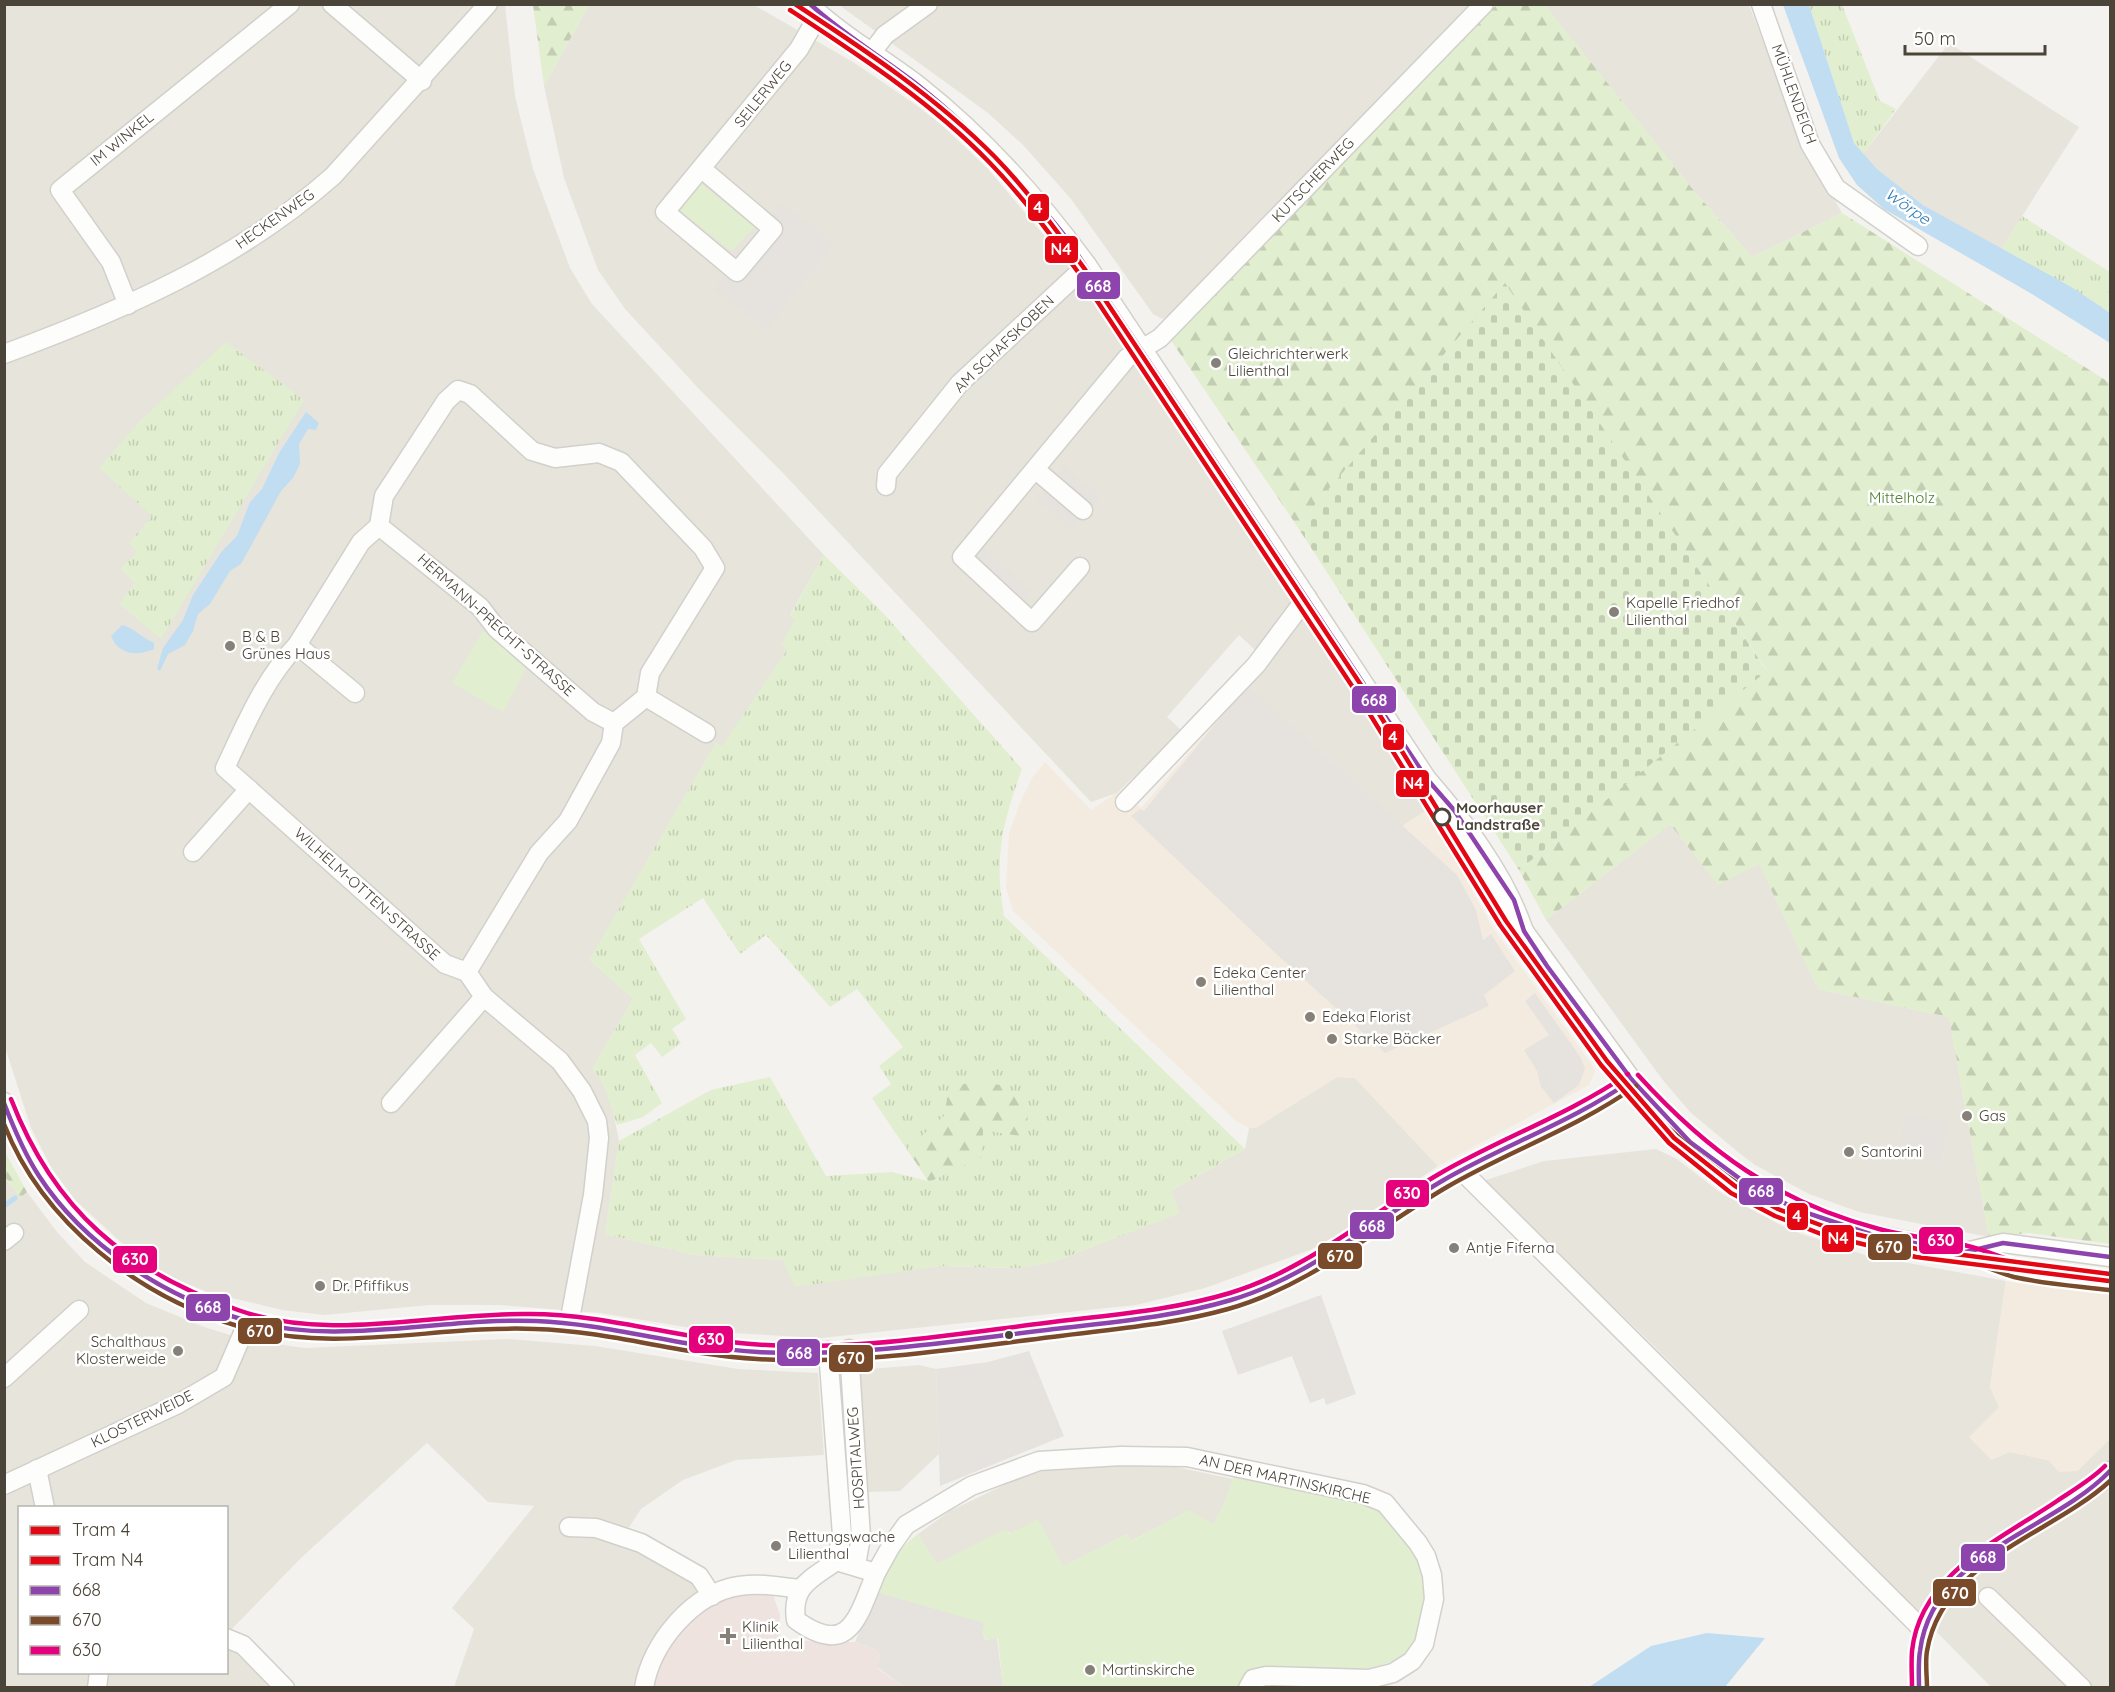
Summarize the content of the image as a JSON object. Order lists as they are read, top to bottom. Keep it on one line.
{"streets":{"street":["SEILERWEG","MÜHLENDEICH","IM WINKEL","KUTSCHERWEG","HECKENWEG","AM SCHAFSKOBEN","HERMANN-PRECHT-STRASSE","WILHELM-OTTEN-STRASSE","KLOSTERWEIDE","HOSPITALWEG","AN DER MARTINSKIRCHE"]},"crossings":[["IM WINKEL","HECKENWEG"],["HERMANN-PRECHT-STRASSE","WILHELM-OTTEN-STRASSE"],["HOSPITALWEG","AN DER MARTINSKIRCHE"]],"water":["Wörpe"],"parks":["Mittelholz"],"places":{"other":["Gleichrichterwerk Lilienthal","Kapelle Friedhof Lilienthal","B & B Grünes Haus","Moorhauser Landstraße","Edeka Center Lilienthal","Edeka Florist","Starke Bäcker","Gas","Santorini","Antje Fiferna","Dr. Pfiffikus","Schalthaus Klosterweide","Rettungswache Lilienthal","Martinskirche"],"health":["Klinik Lilienthal"]},"lines":["tram line 4","transit line 668","tram line N4","transit line 630","transit line 670"],"legend":["Tram 4","Tram N4","668","670","630"],"scale_bar":"50 m"}
